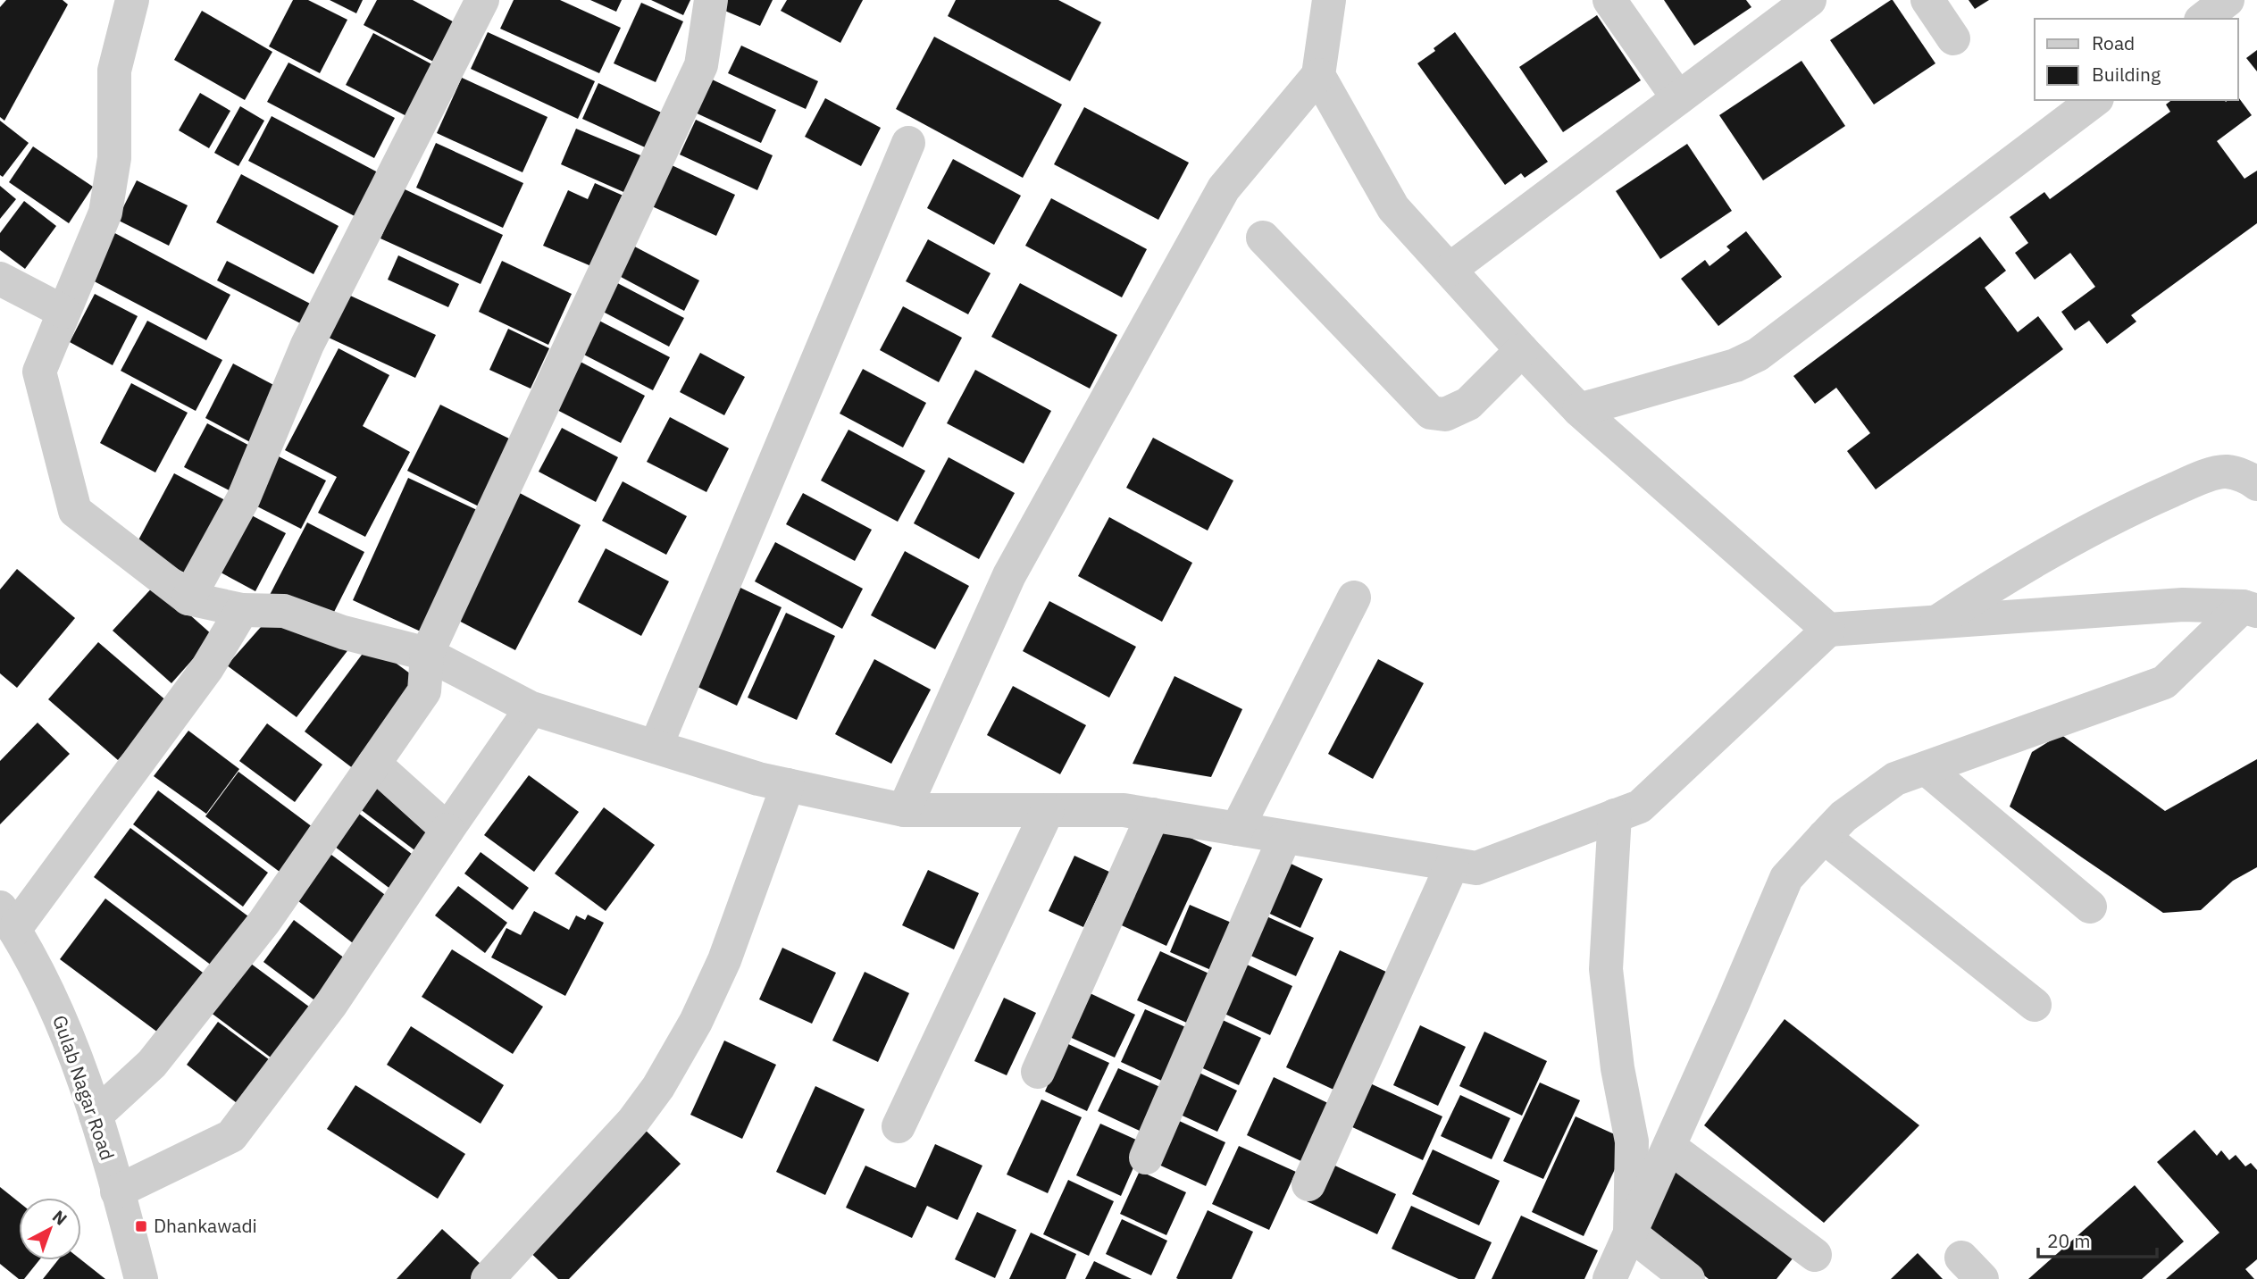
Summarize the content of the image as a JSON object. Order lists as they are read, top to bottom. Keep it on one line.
{"streets":{"street":["Gulab Nagar Road"]},"places":{"transit":["Dhankawadi"]},"legend":["Road","Building"],"scale_bar":"20 m","north":"top right"}
